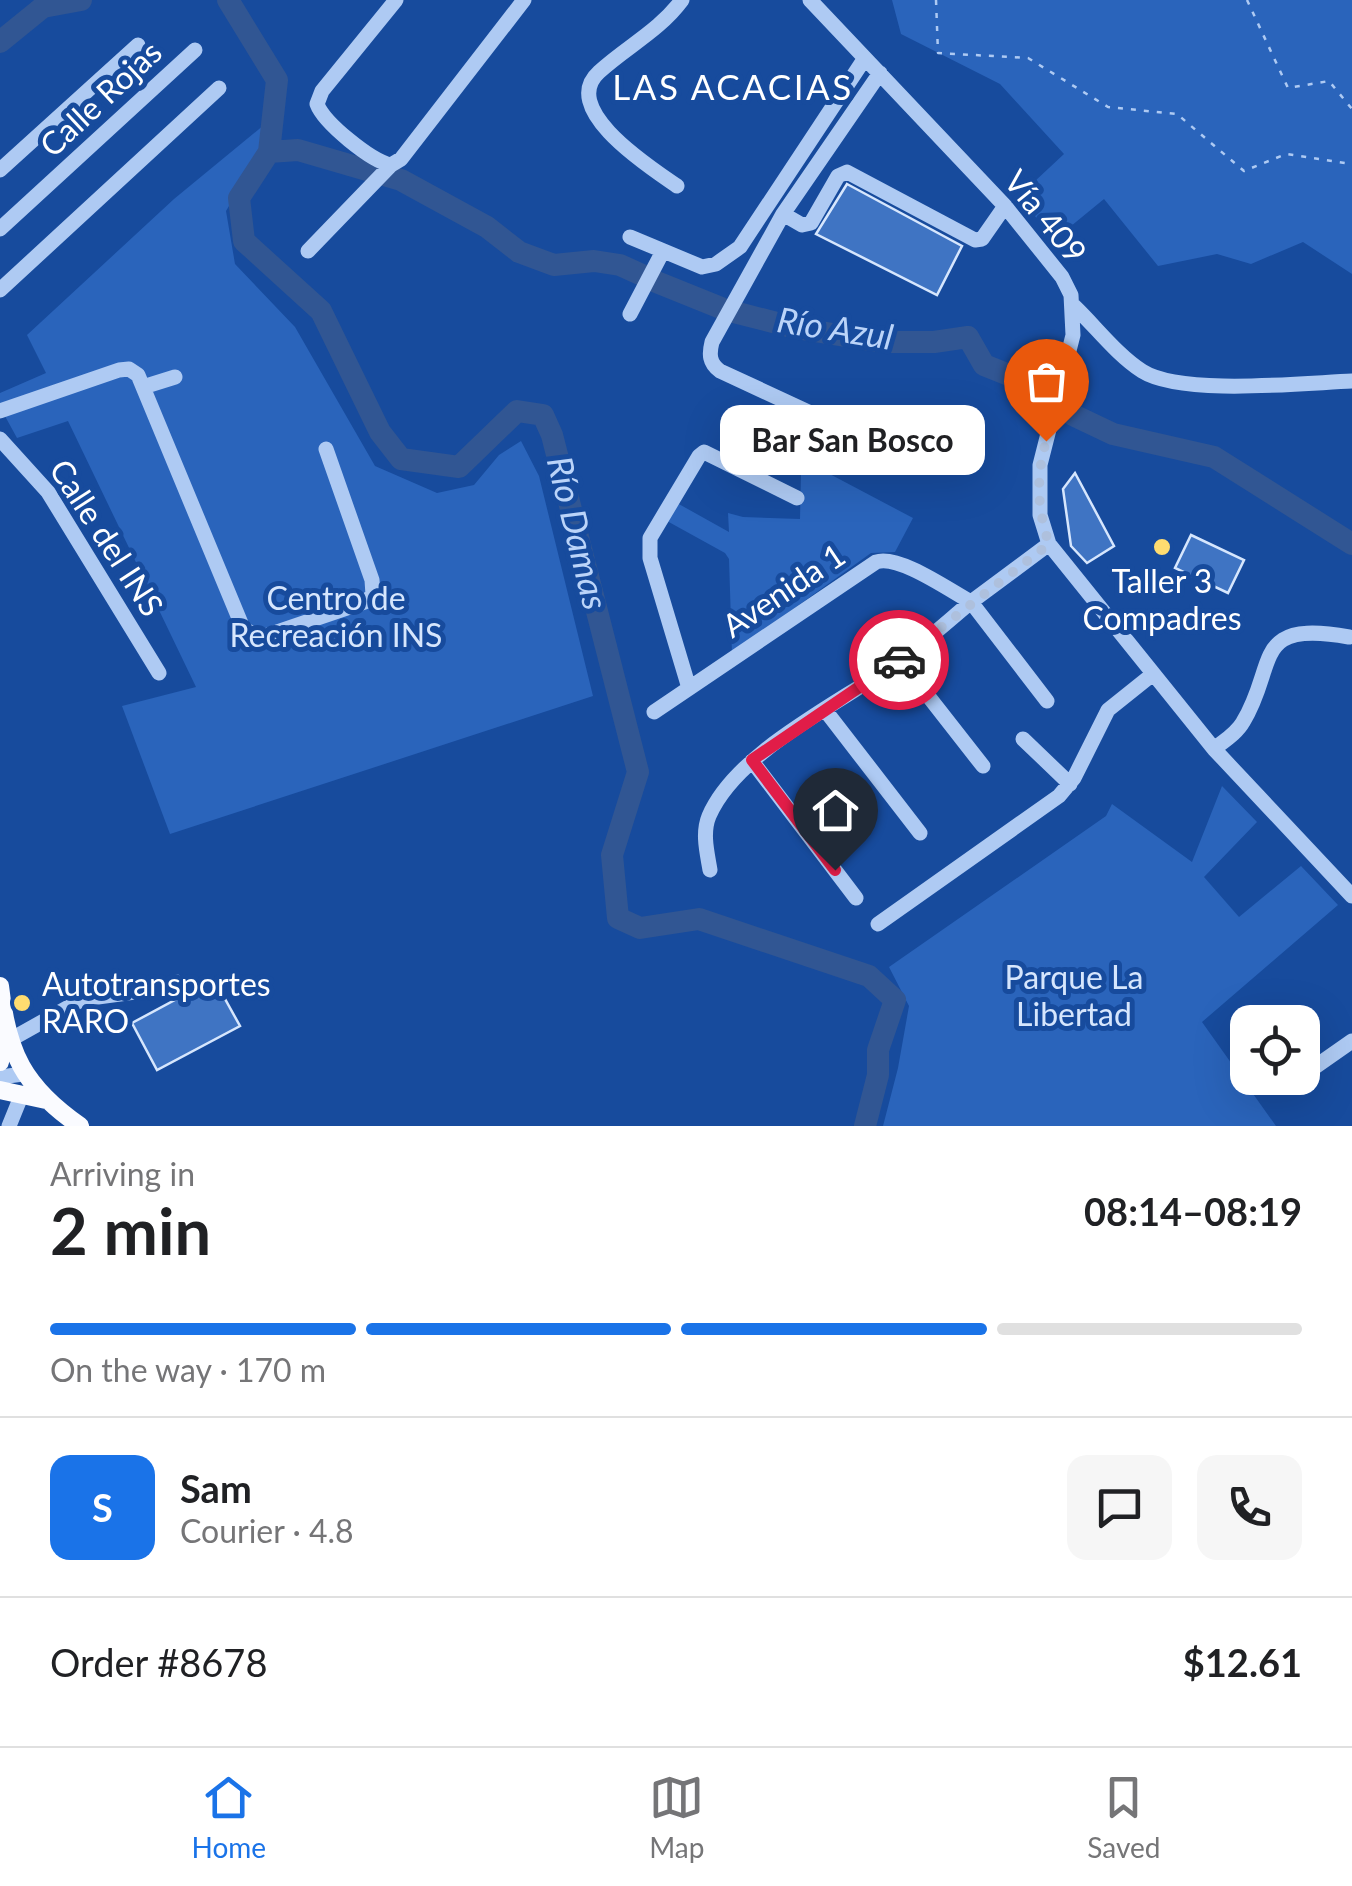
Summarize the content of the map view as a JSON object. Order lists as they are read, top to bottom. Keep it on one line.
{"streets":{"street":["Calle Rojas","Vía 409","Calle del INS","Avenida 1"]},"districts":["LAS ACACIAS"],"water":["Río Azul","Río Damas"],"parks":["Centro de Recreación INS","Parque La Libertad"],"places":["Bar San Bosco","Taller 3 Compadres","Autotransportes RARO"],"page":{"bubble":"Bar San Bosco","heading":["2 min","Arriving in","08:14–08:19"],"panel":["Sam","Courier · 4.8","Order #8678","$12.61"],"bar":"On the way · 170 m","round":"S","tabs":["Home","Map","Saved"]}}
